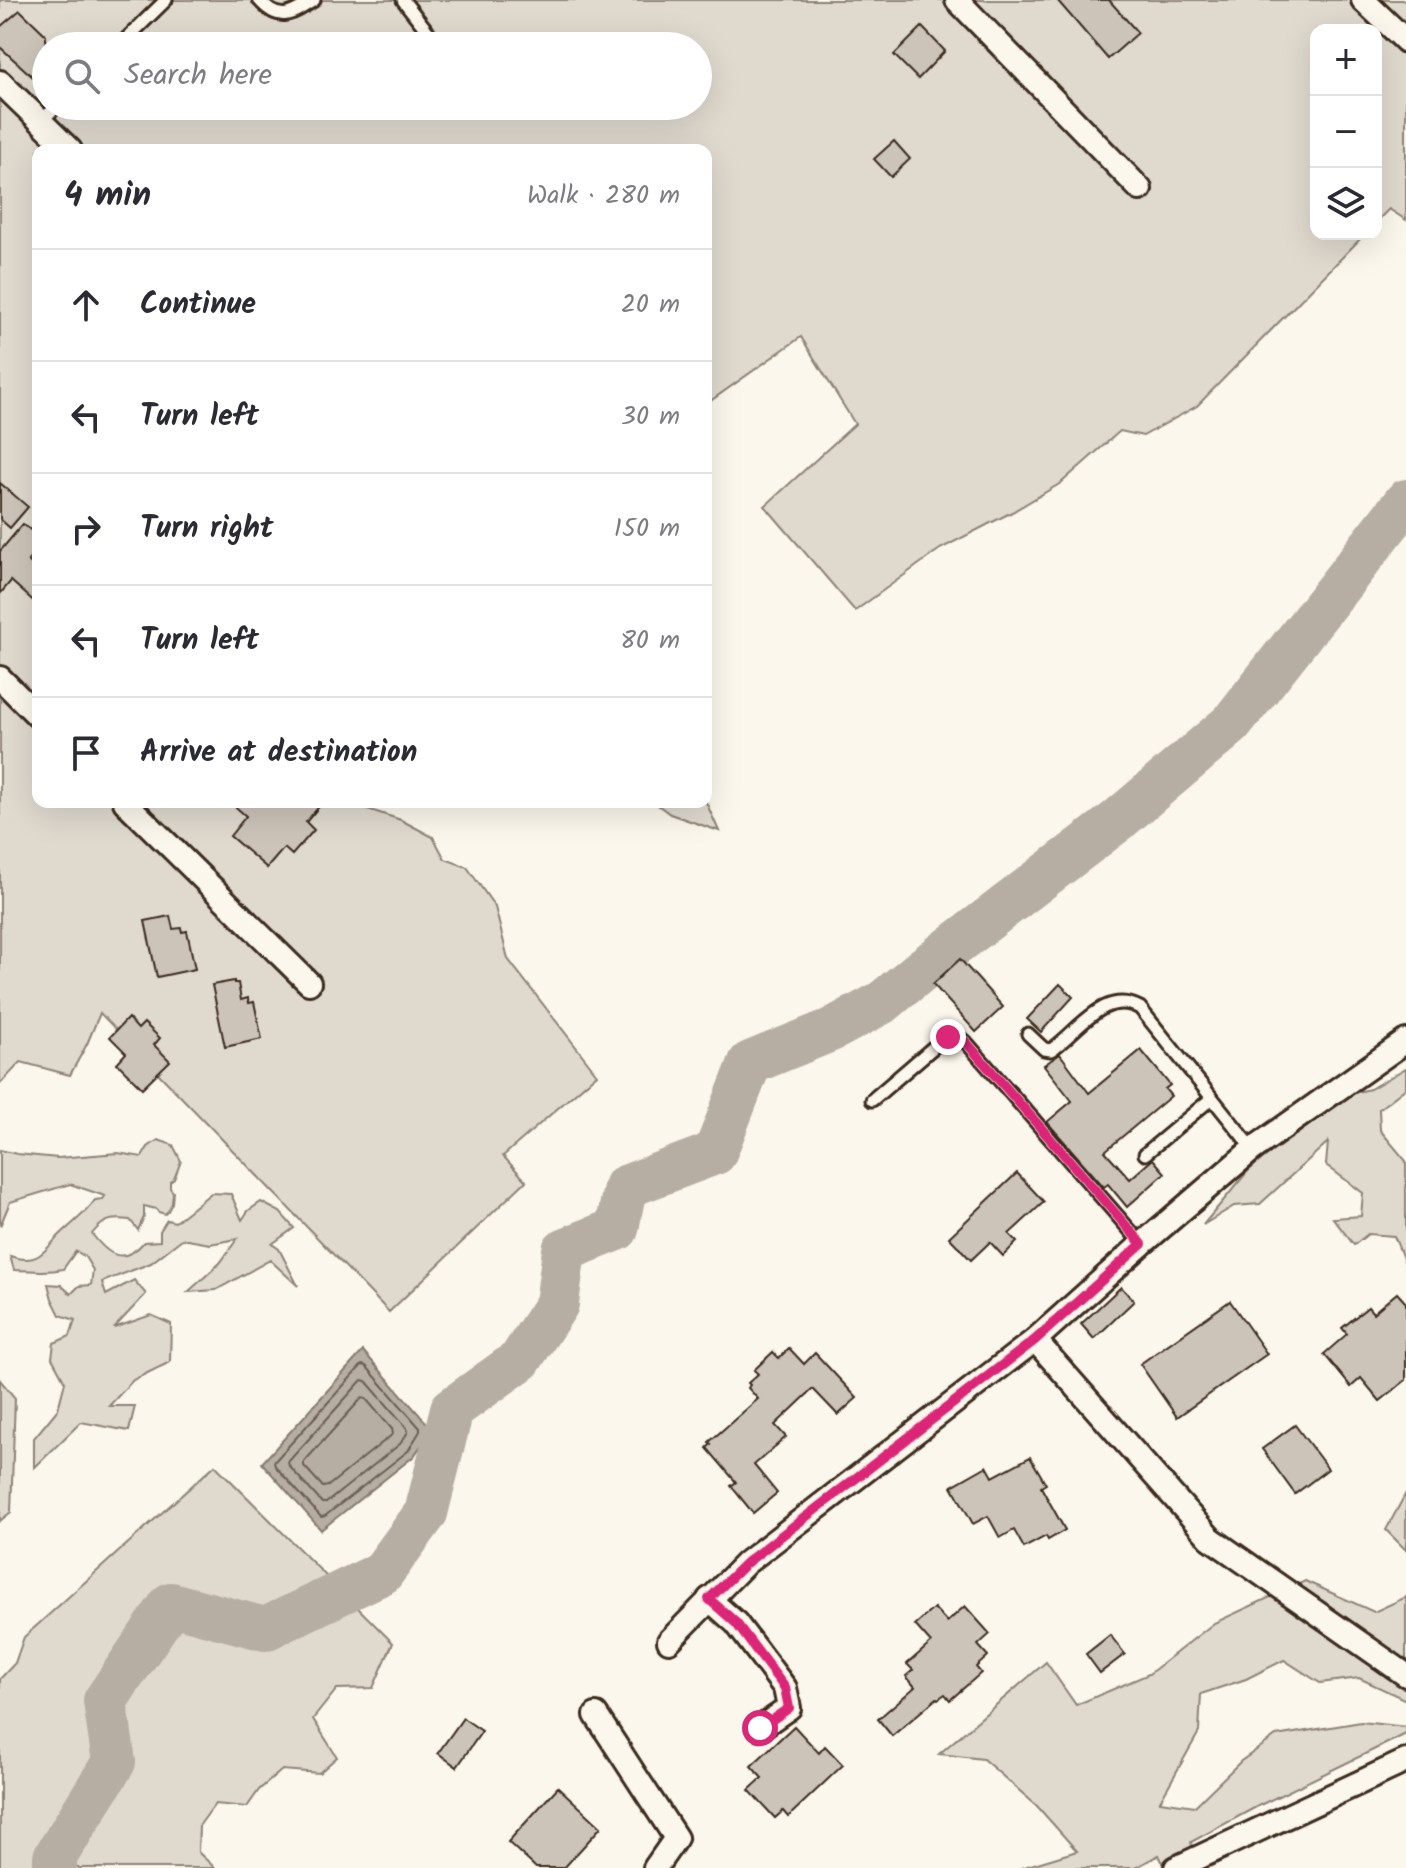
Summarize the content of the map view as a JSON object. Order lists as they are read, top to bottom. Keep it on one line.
{"page":{"map_buttons":["+","−"],"search":"Search here","heading":["4 min","Walk · 280 m"],"list":[["Continue","20 m"],["Turn left","30 m"],["Turn right","150 m"],["Turn left","80 m"],"Arrive at destination"]}}
